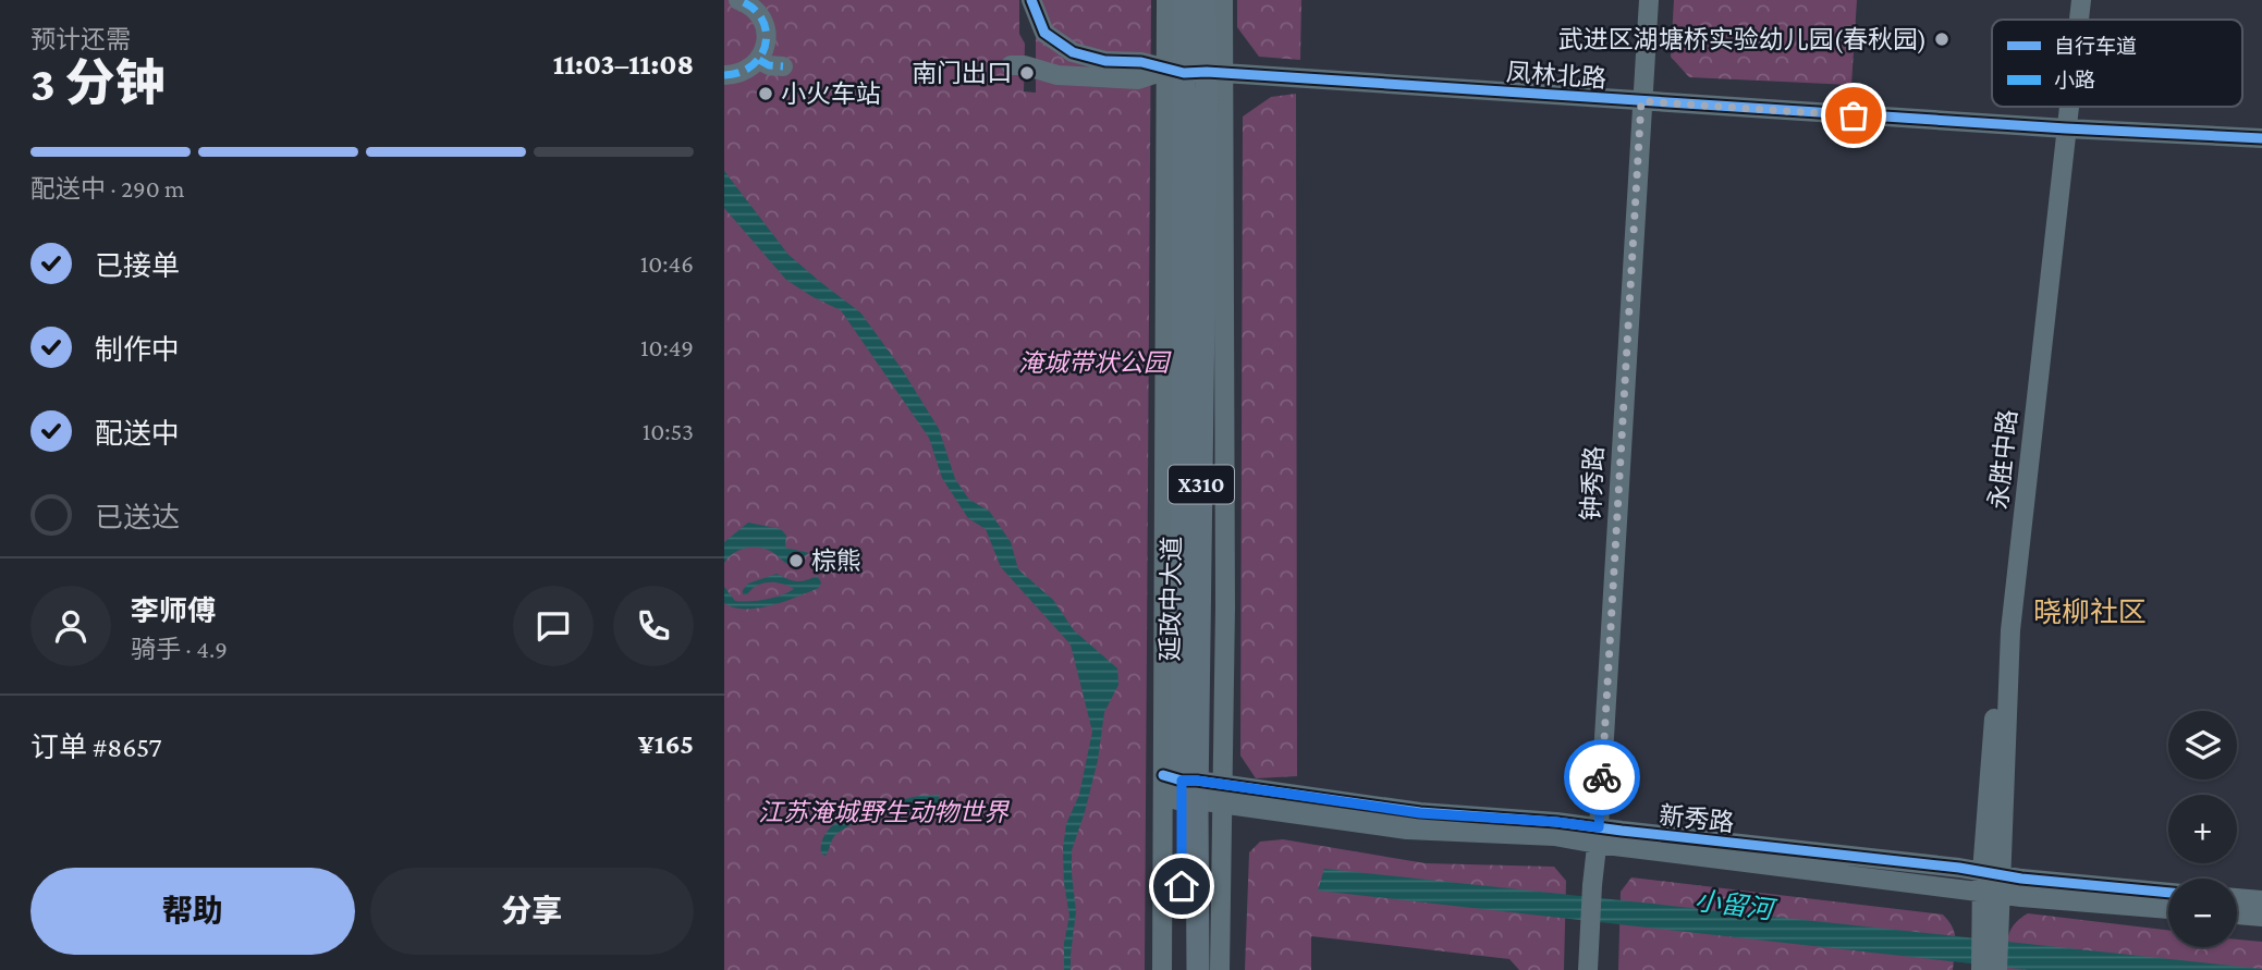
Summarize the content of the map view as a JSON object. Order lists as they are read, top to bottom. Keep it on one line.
{"streets":{"main road":["X310","延政中大道"],"street":["凤林北路","永胜中路","钟秀路","新秀路"]},"crossings":[["凤林北路","永胜中路"],["凤林北路","钟秀路"],["凤林北路","延政中大道"],["永胜中路","新秀路"],["钟秀路","新秀路"],["延政中大道","新秀路"]],"districts":["晓柳社区"],"water":["小留河"],"parks":["淹城带状公园","江苏淹城野生动物世界"],"places":["武进区湖塘桥实验幼儿园(春秋园)","南门出口","小火车站","棕熊"],"legend":["自行车道","小路"],"page":{"heading":["3 分钟","预计还需","11:03–11:08"],"panel":["李师傅","骑手 · 4.9","订单 #8657","¥165"],"bar":"配送中 · 290 m","list":[["已接单","10:46"],["制作中","10:49"],["配送中","10:53"],"已送达"],"map_buttons":["+","−"],"buttons":["帮助","分享"]}}
